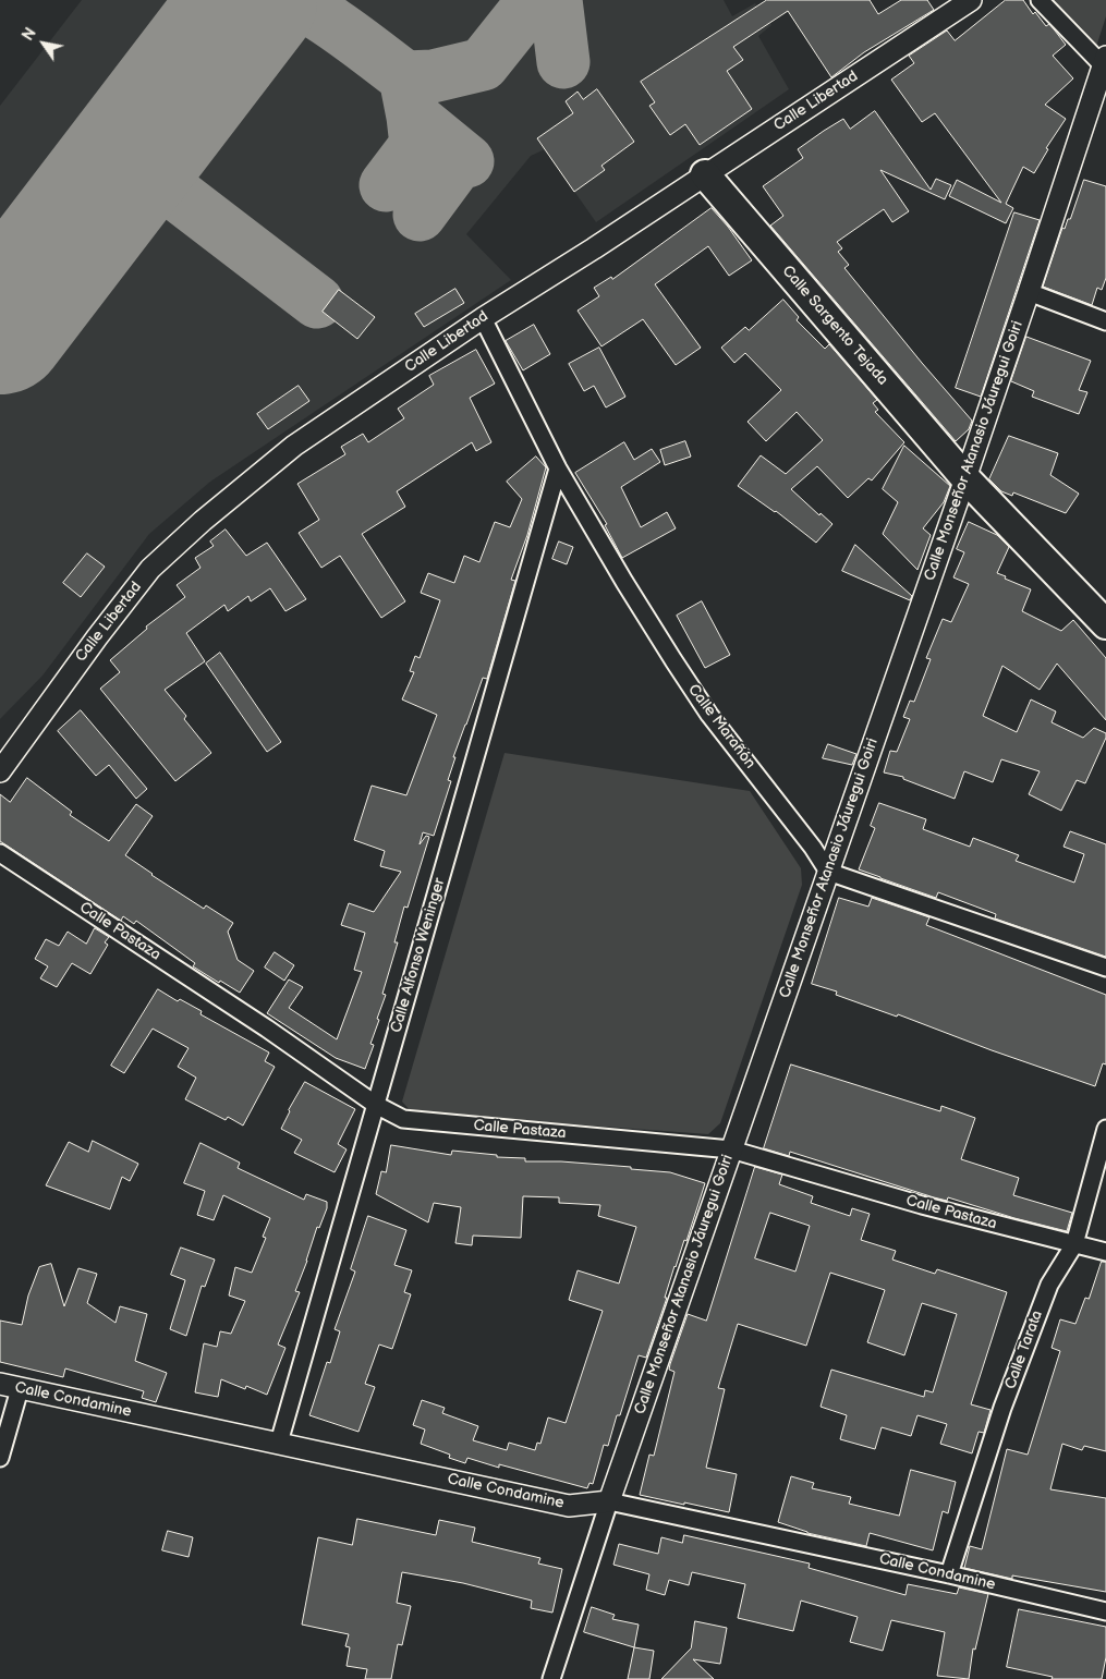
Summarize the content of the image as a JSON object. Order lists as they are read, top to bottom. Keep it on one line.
{"streets":{"highway":["Calle Sargento Tejada"],"street":["Calle Libertad","Calle Monseñor Atanasio Jáuregui Goiri","Calle Marañón","Calle Pastaza","Calle Alfonso Weninger","Calle Tarata","Calle Condamine"]},"crossings":[["Calle Libertad","Calle Sargento Tejada"],["Calle Libertad","Calle Marañón"],["Calle Sargento Tejada","Calle Monseñor Atanasio Jáuregui Goiri"],["Calle Monseñor Atanasio Jáuregui Goiri","Calle Marañón"],["Calle Monseñor Atanasio Jáuregui Goiri","Calle Pastaza"],["Calle Monseñor Atanasio Jáuregui Goiri","Calle Condamine"],["Calle Marañón","Calle Alfonso Weninger"],["Calle Pastaza","Calle Alfonso Weninger"],["Calle Pastaza","Calle Tarata"],["Calle Alfonso Weninger","Calle Condamine"],["Calle Tarata","Calle Condamine"]],"north":"top left"}
